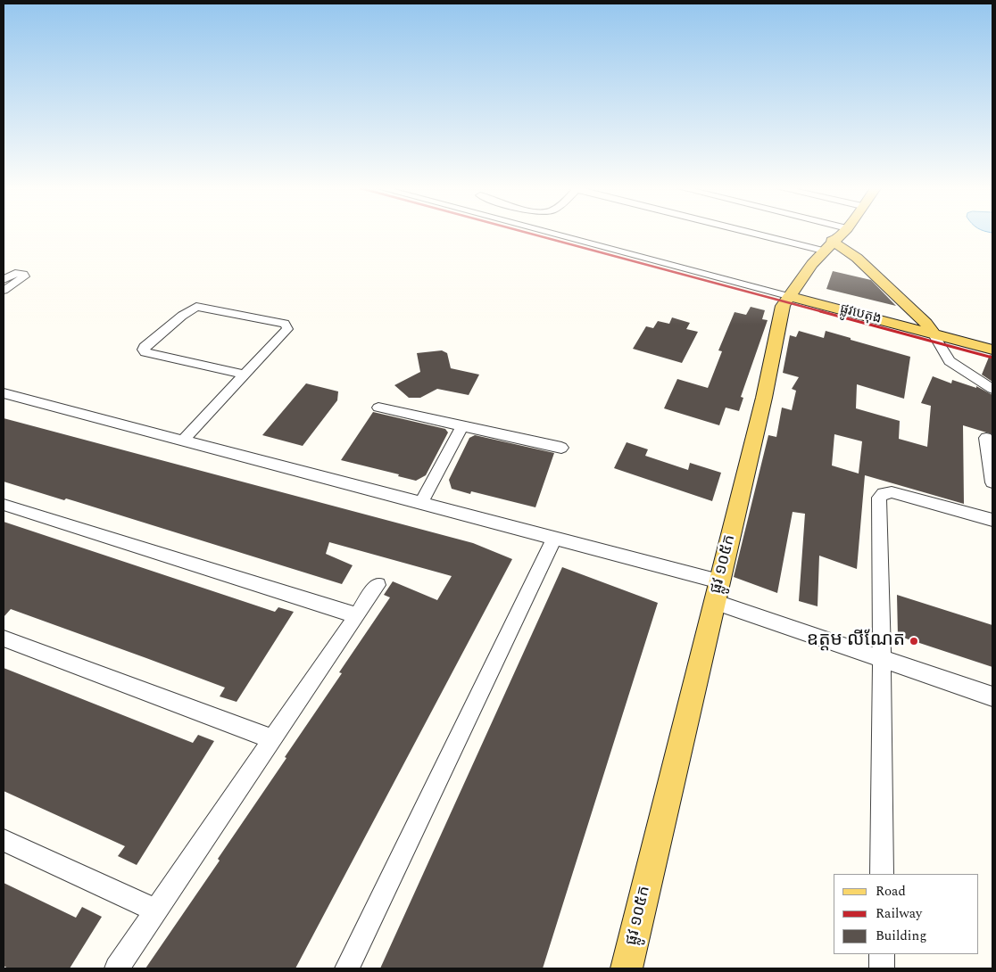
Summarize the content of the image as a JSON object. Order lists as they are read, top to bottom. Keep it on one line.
{"streets":{"main road":["ផ្លូវបេតុង","ផ្លូវ ១០៥ក"]},"crossings":[["ផ្លូវបេតុង","ផ្លូវ ១០៥ក"]],"places":["ឧត្តម លីណែត"],"legend":["Road","Railway","Building"]}
